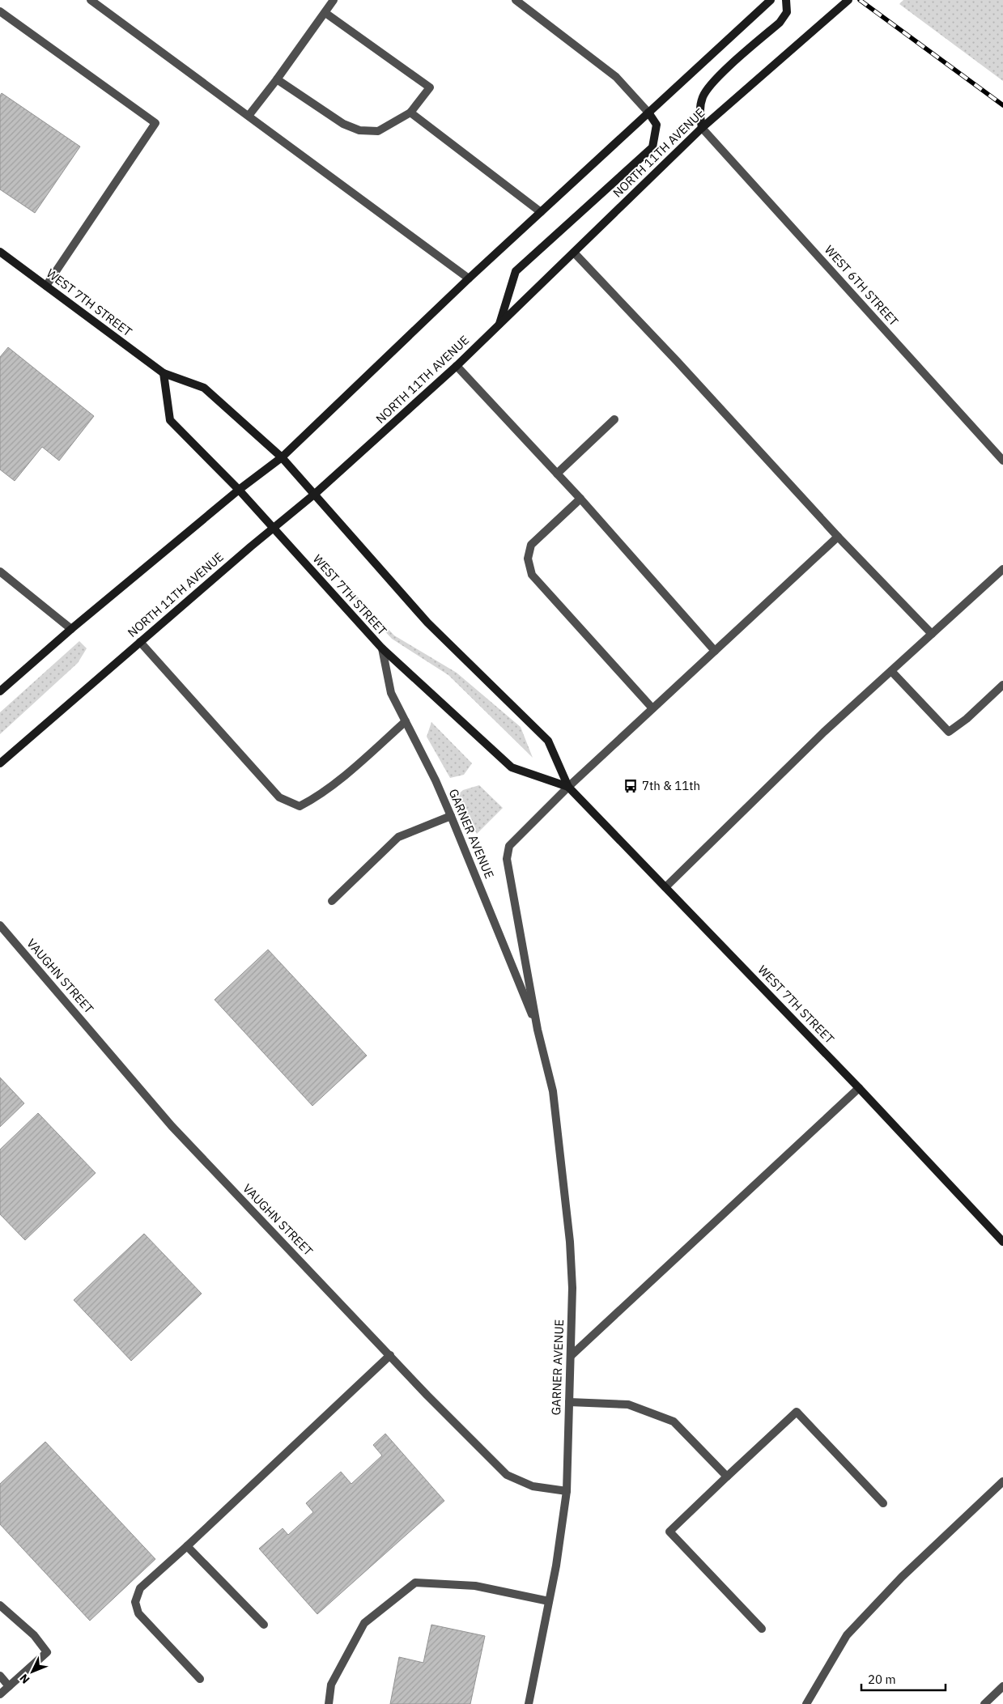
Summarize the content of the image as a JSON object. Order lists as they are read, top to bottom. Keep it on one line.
{"streets":{"main road":["NORTH 11TH AVENUE","WEST 7TH STREET"],"street":["WEST 6TH STREET","GARNER AVENUE","VAUGHN STREET"]},"crossings":[["NORTH 11TH AVENUE","WEST 6TH STREET"],["NORTH 11TH AVENUE","WEST 7TH STREET"],["WEST 7TH STREET","GARNER AVENUE"],["GARNER AVENUE","VAUGHN STREET"]],"places":{"bus stop":["7th & 11th"]},"scale_bar":"20 m","north":"bottom left"}
